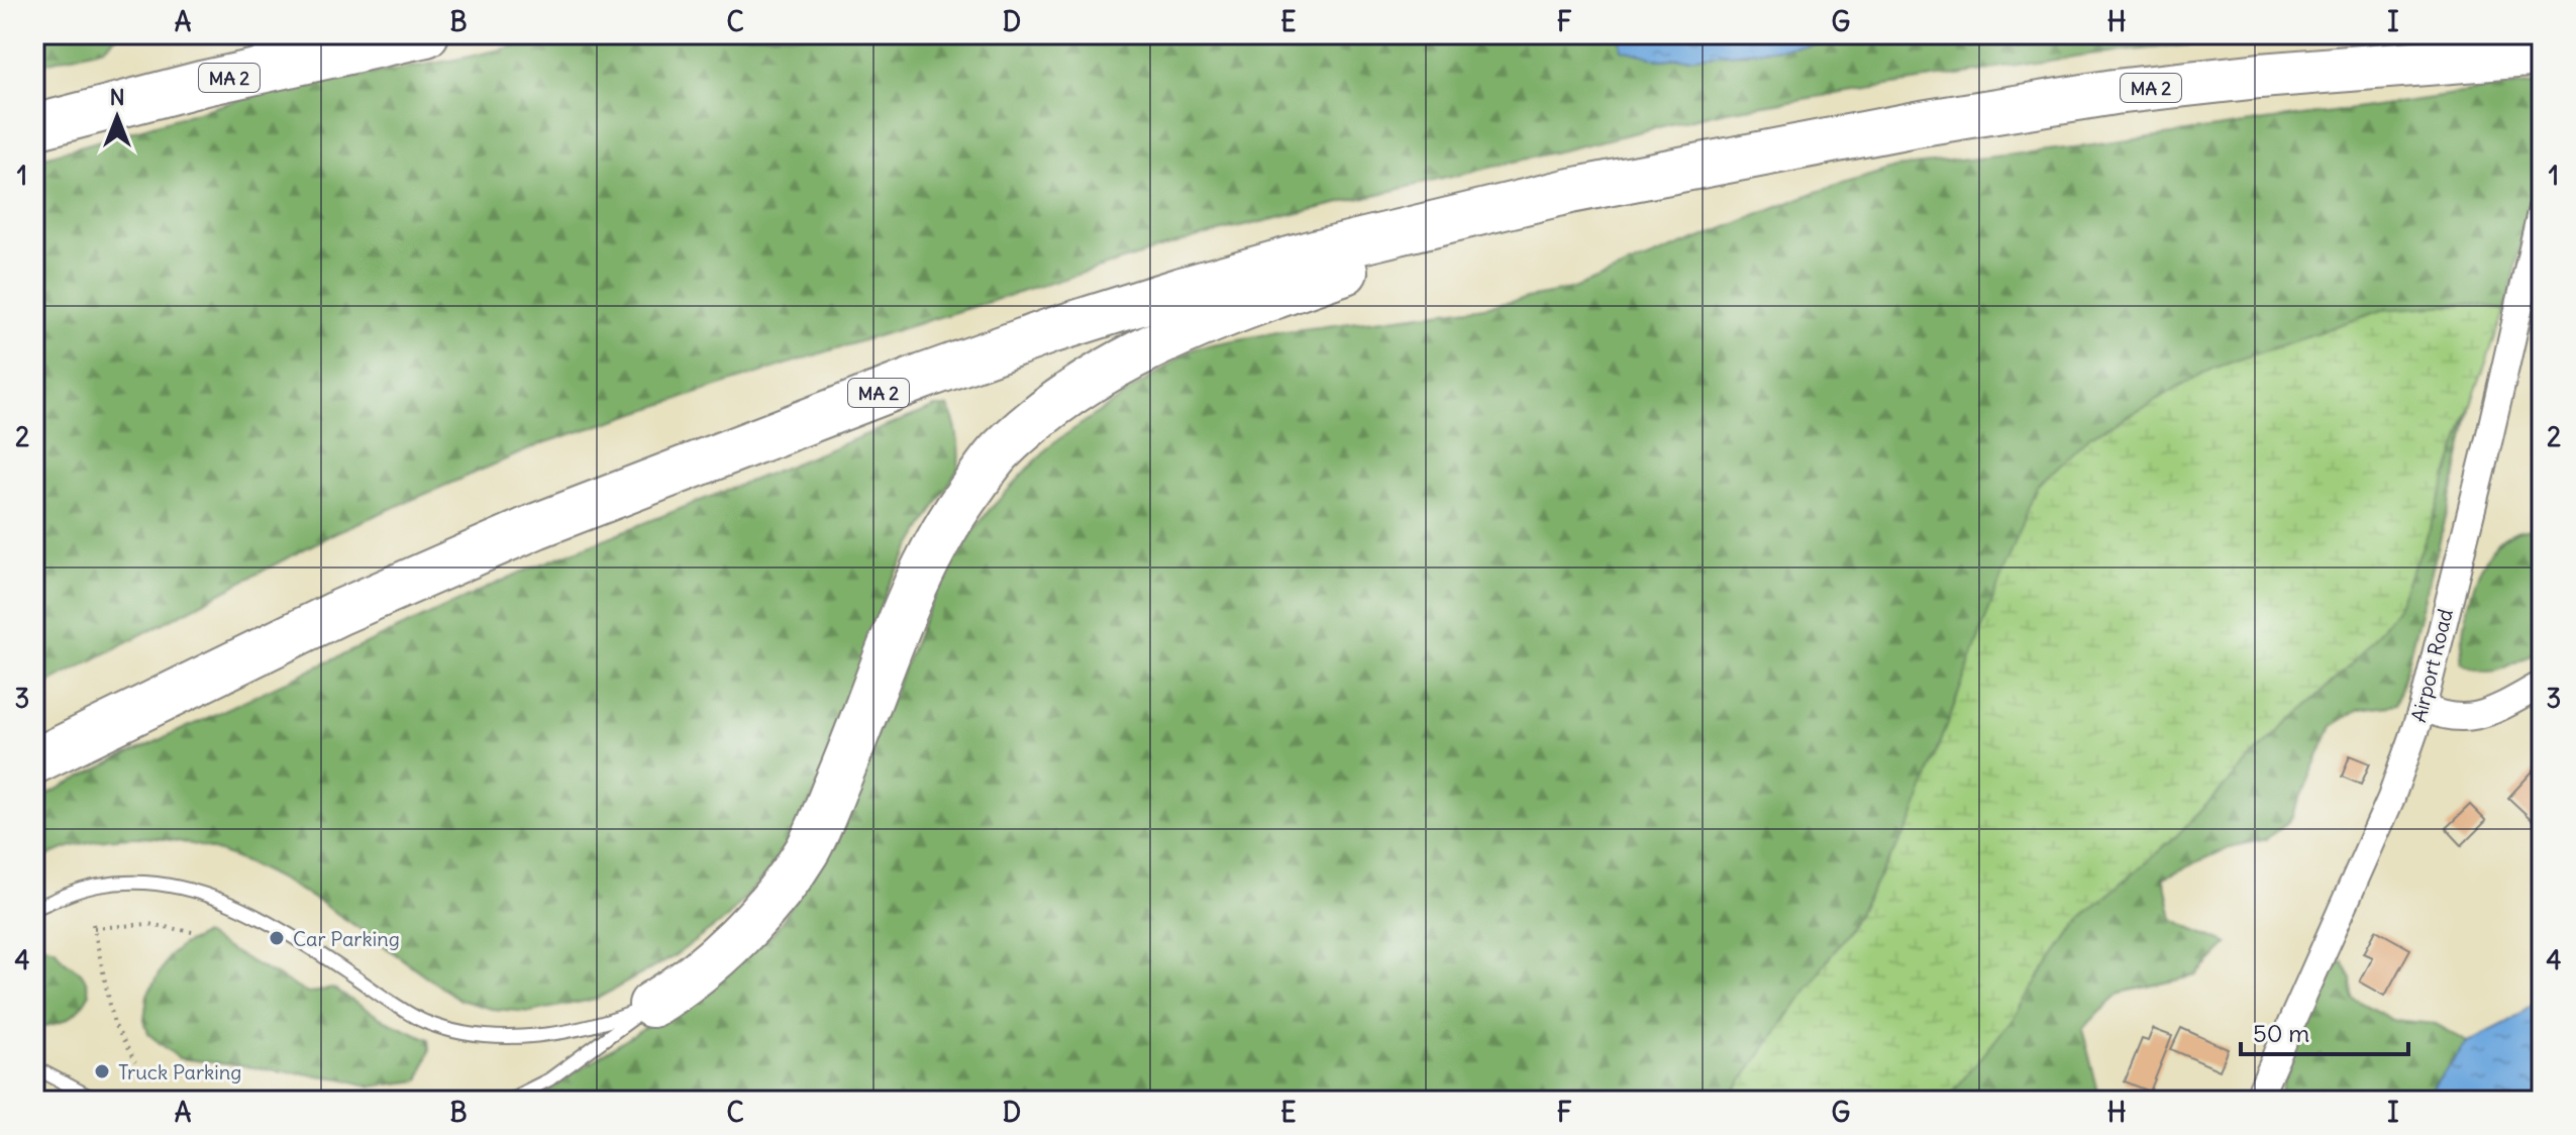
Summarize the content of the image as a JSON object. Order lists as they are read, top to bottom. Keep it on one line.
{"streets":{"highway":["MA 2"],"street":["Airport Road"]},"places":["Car Parking","Truck Parking"],"scale_bar":"50 m","north":"top","grid":{"columns":["A","B","C","D","E","F","G","H","I"],"rows":["1","2","3","4"]}}
